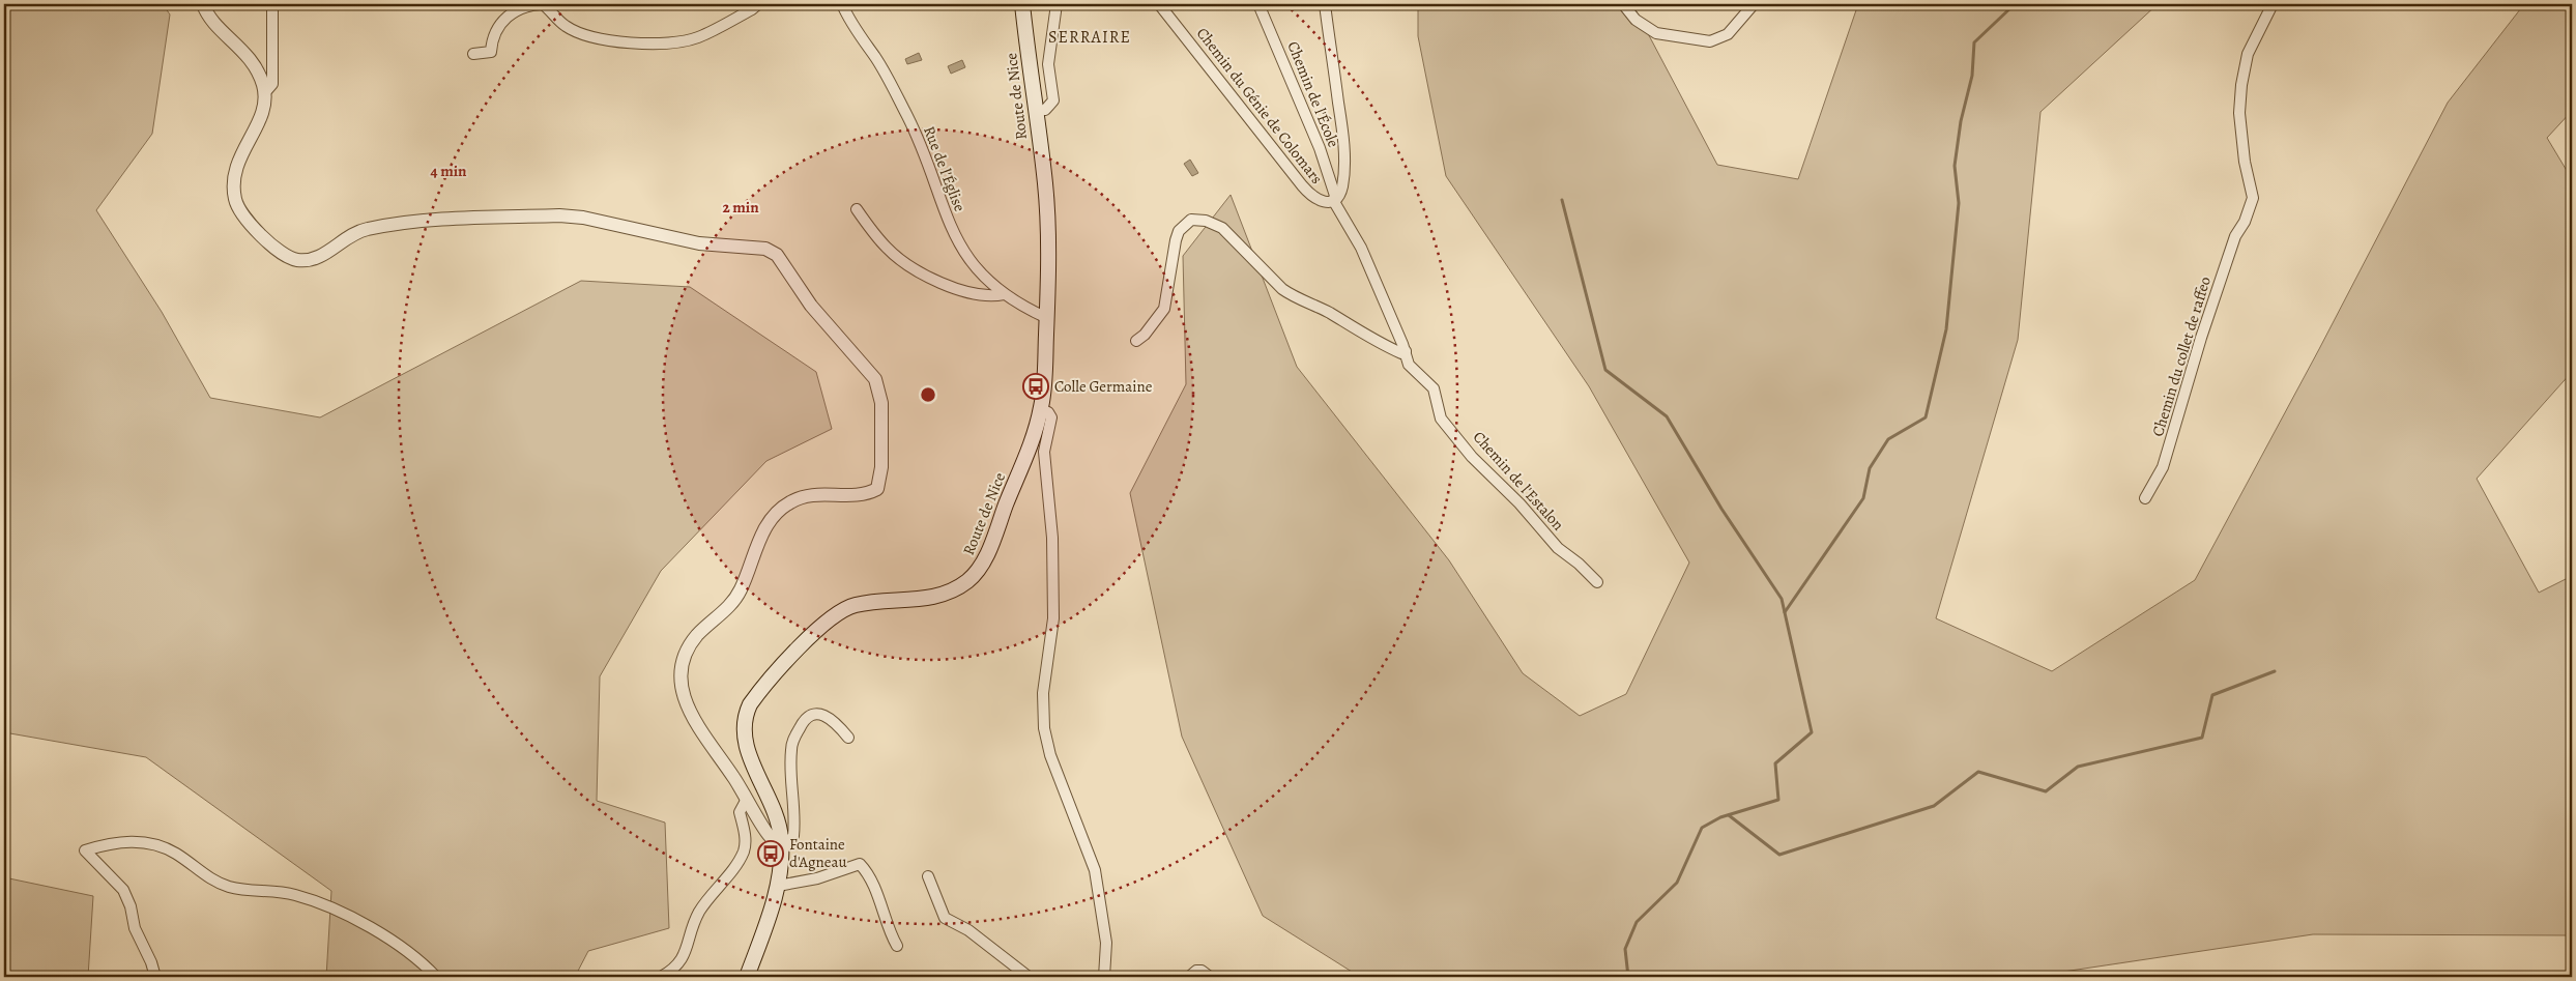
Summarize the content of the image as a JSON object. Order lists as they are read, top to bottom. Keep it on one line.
{"streets":{"main road":["Route de Nice"],"street":["Chemin de l'École","Chemin du Génie de Colomars","Rue de l'Église","Chemin du collet de raffeo","Chemin de l'Estalon"]},"crossings":[["Chemin de l'École","Chemin du Génie de Colomars"],["Chemin de l'École","Chemin de l'Estalon"],["Route de Nice","Rue de l'Église"],["Chemin du Génie de Colomars","Chemin de l'Estalon"]],"districts":["SERRAIRE"],"places":{"bus stop":["Colle Germaine","Fontaine d'Agneau"]},"rings":["4 min","2 min"]}
